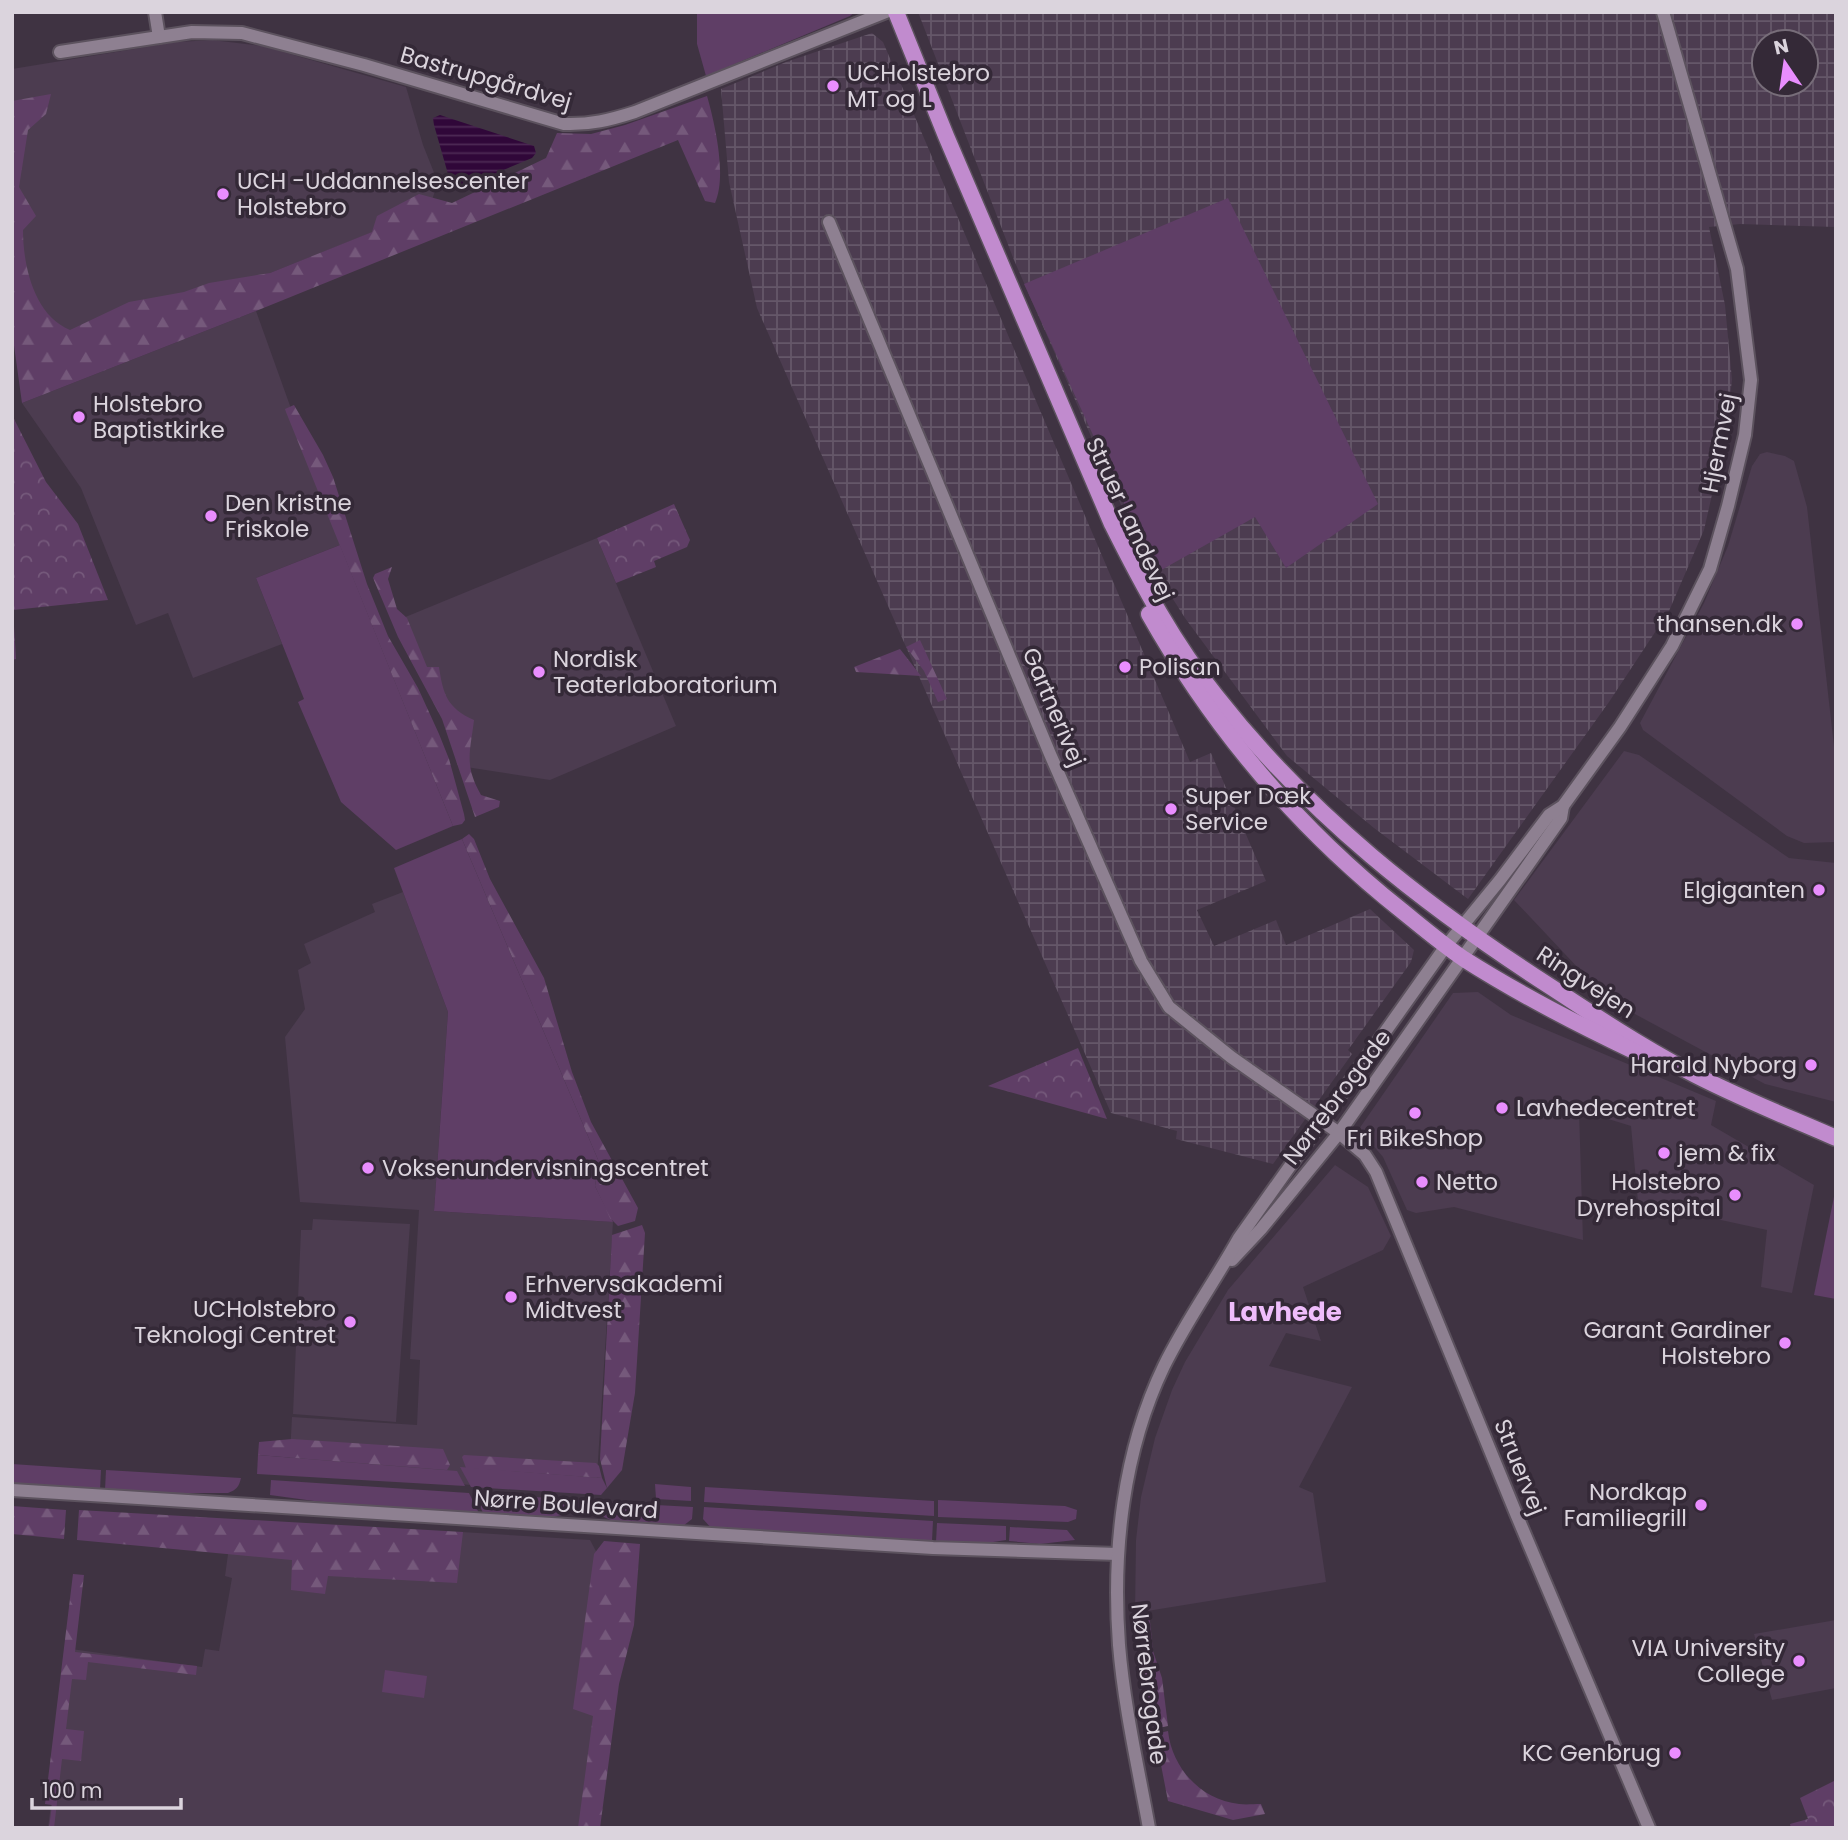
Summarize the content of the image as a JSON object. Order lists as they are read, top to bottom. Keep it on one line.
{"streets":{"main road":["Struer Landevej","Ringvejen"],"street":["Bastrupgårdvej","Hjermvej","Gartnerivej","Nørrebrogade","Struervej","Nørre Boulevard"]},"crossings":[["Bastrupgårdvej","Struer Landevej"],["Hjermvej","Struer Landevej"],["Hjermvej","Ringvejen"],["Hjermvej","Nørrebrogade"],["Struer Landevej","Ringvejen"],["Struer Landevej","Nørrebrogade"],["Gartnerivej","Nørrebrogade"],["Gartnerivej","Struervej"],["Ringvejen","Nørrebrogade"],["Nørrebrogade","Struervej"],["Nørrebrogade","Nørre Boulevard"]],"districts":["Lavhede"],"places":["UCHolstebro MT og L","UCH -Uddannelsescenter Holstebro","Holstebro Baptistkirke","Den kristne Friskole","thansen.dk","Polisan","Nordisk Teaterlaboratorium","Super Dæk Service","Elgiganten","Harald Nyborg","Lavhedecentret","Fri BikeShop","jem & fix","Voksenundervisningscentret","Netto","Holstebro Dyrehospital","Erhvervsakademi Midtvest","UCHolstebro Teknologi Centret","Garant Gardiner Holstebro","Nordkap Familiegrill","VIA University College","KC Genbrug"],"scale_bar":"100 m","north":"top"}
